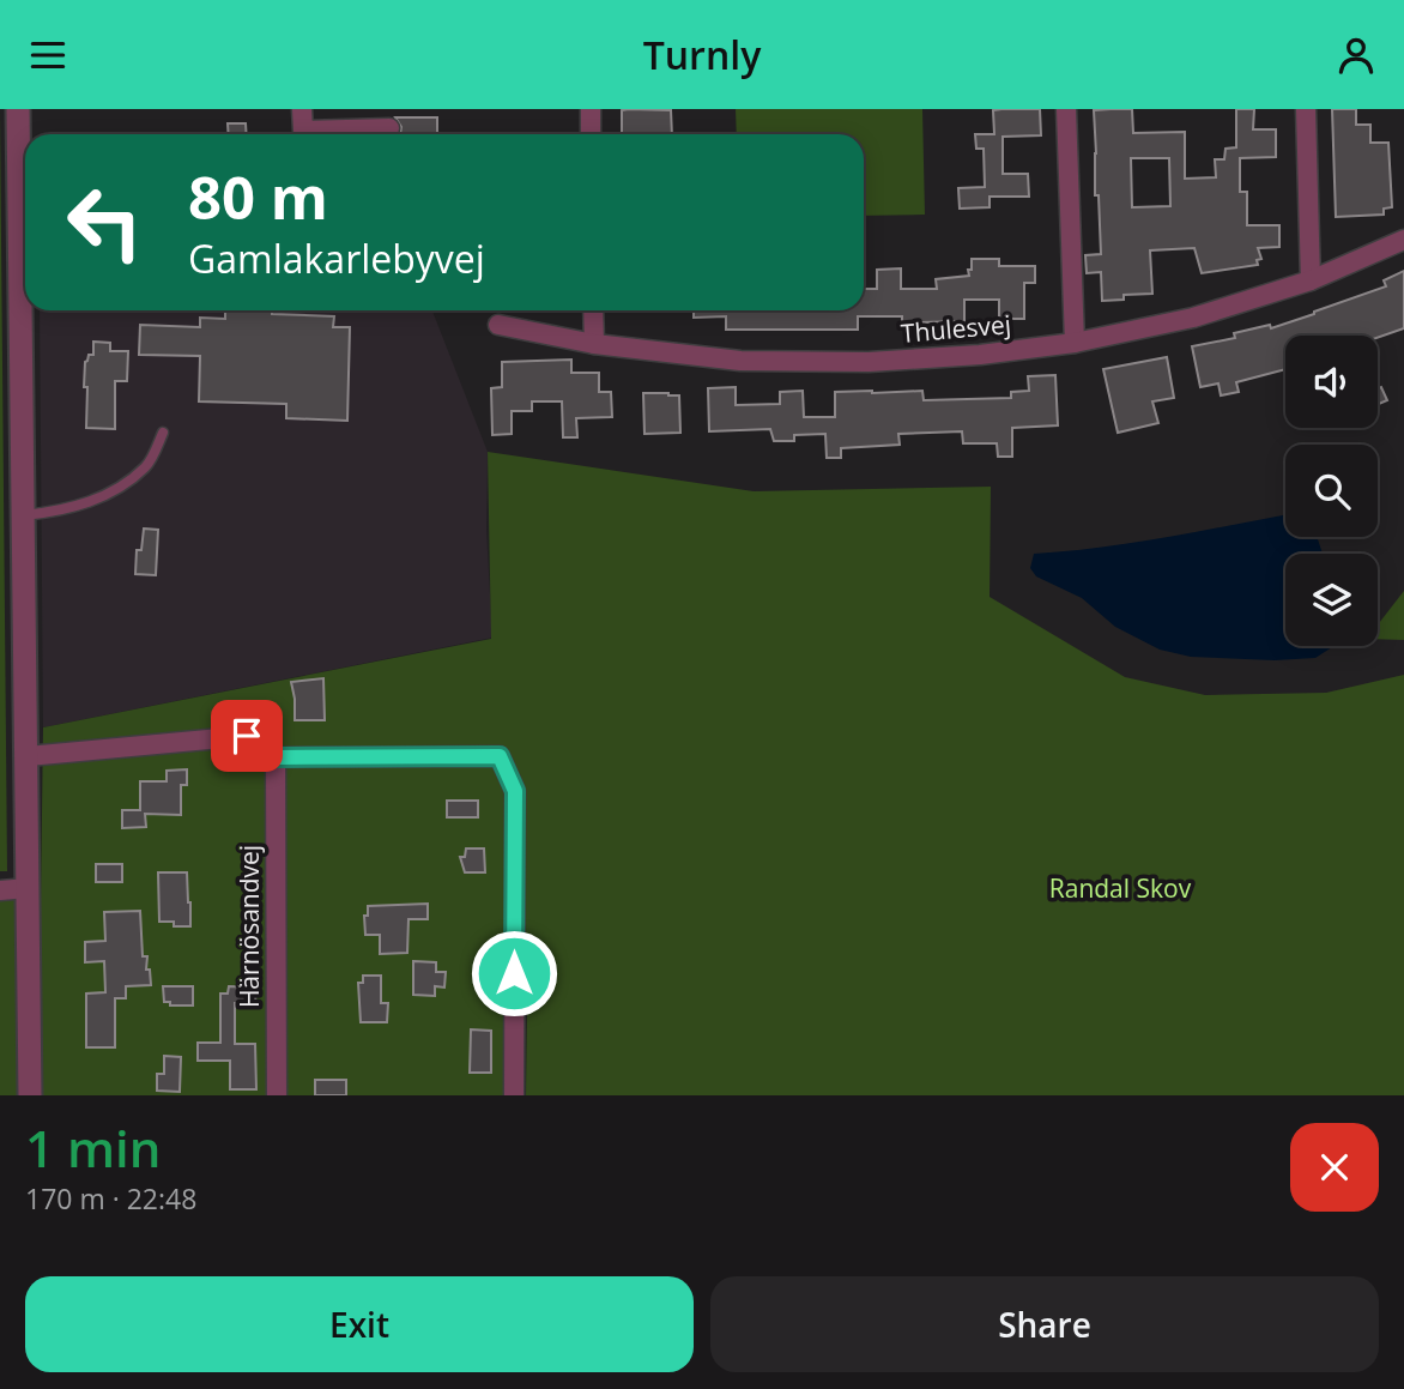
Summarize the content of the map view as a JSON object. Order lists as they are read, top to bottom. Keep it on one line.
{"streets":{"street":["Thulesvej","Härnösandvej"]},"parks":["Randal Skov"],"page":{"header":"Turnly","turn":["80 m","Gamlakarlebyvej"],"heading":["1 min","170 m · 22:48"],"buttons":["Exit","Share"]}}
